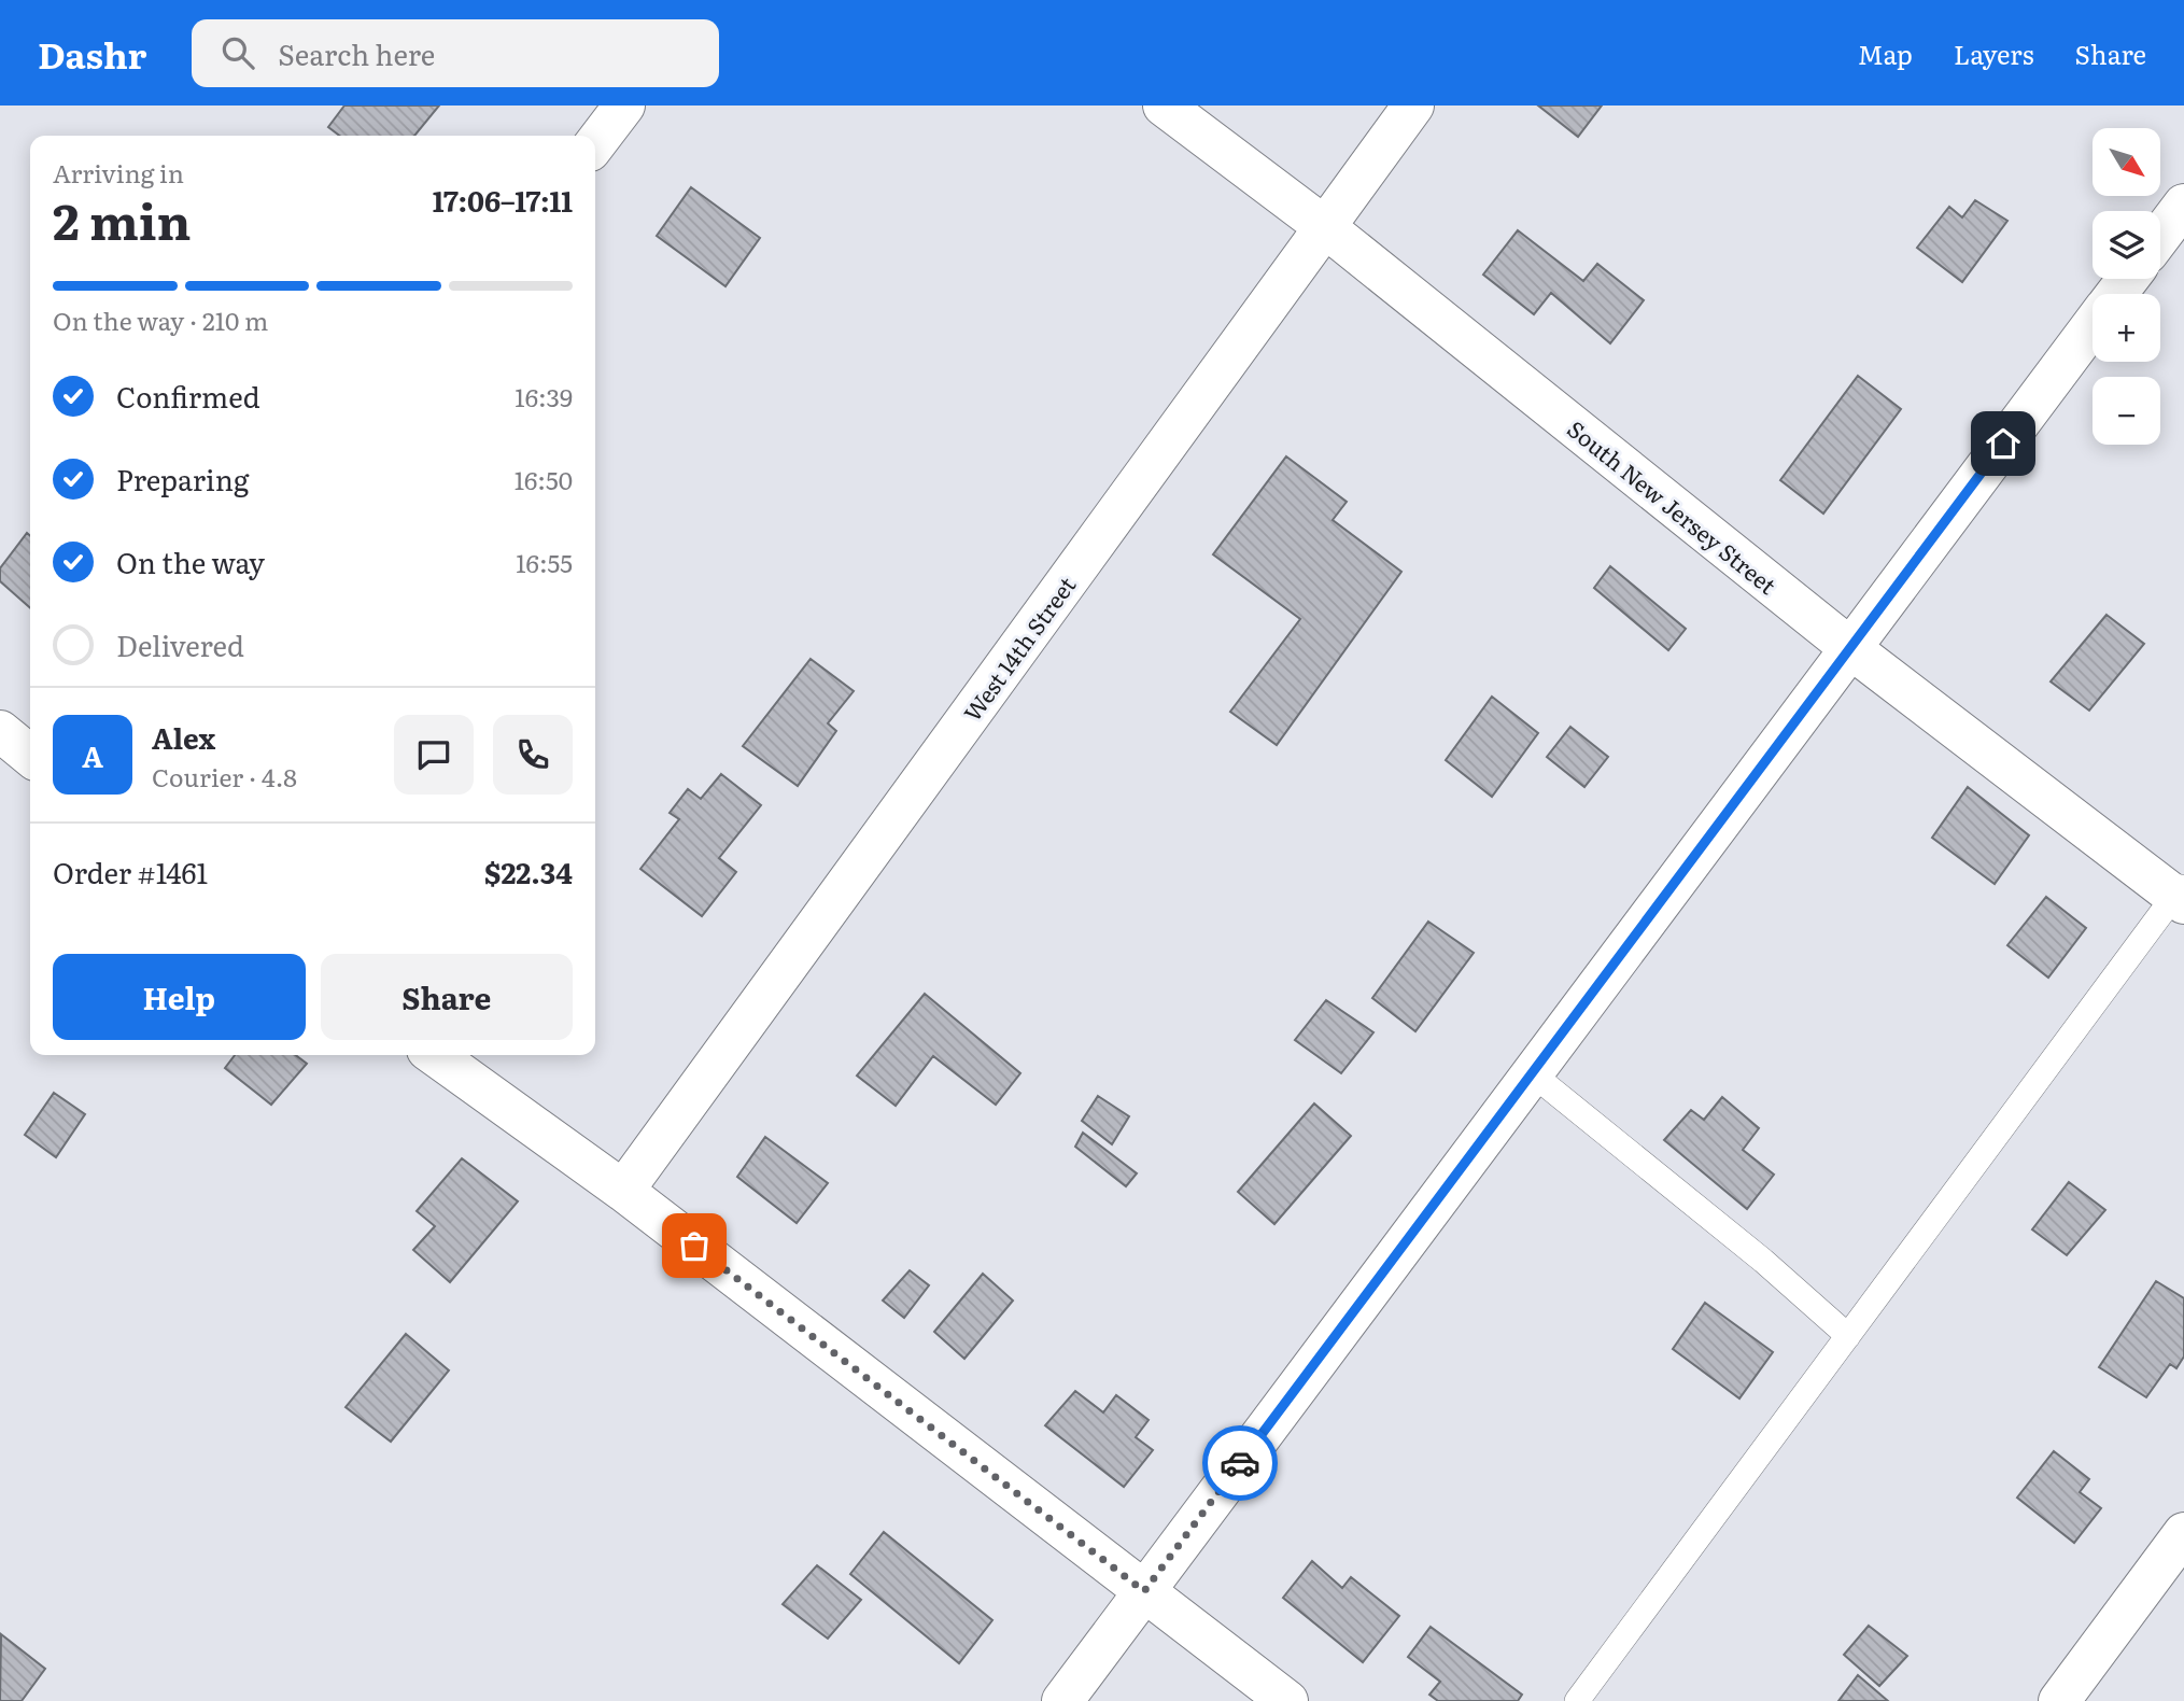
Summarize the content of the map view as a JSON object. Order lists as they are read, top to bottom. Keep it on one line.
{"streets":{"street":["South New Jersey Street","West 14th Street"]},"crossings":[["South New Jersey Street","West 14th Street"]],"north":"bottom right","page":{"header":"Dashr","search":"Search here","nav":["Map","Layers","Share"],"map_buttons":["+","−"],"heading":["2 min","Arriving in","17:06–17:11"],"panel":["Alex","Courier · 4.8","Order #1461","$22.34"],"bar":"On the way · 210 m","list":[["Confirmed","16:39"],["Preparing","16:50"],["On the way","16:55"],"Delivered"],"round":"A","buttons":["Help","Share"]}}
